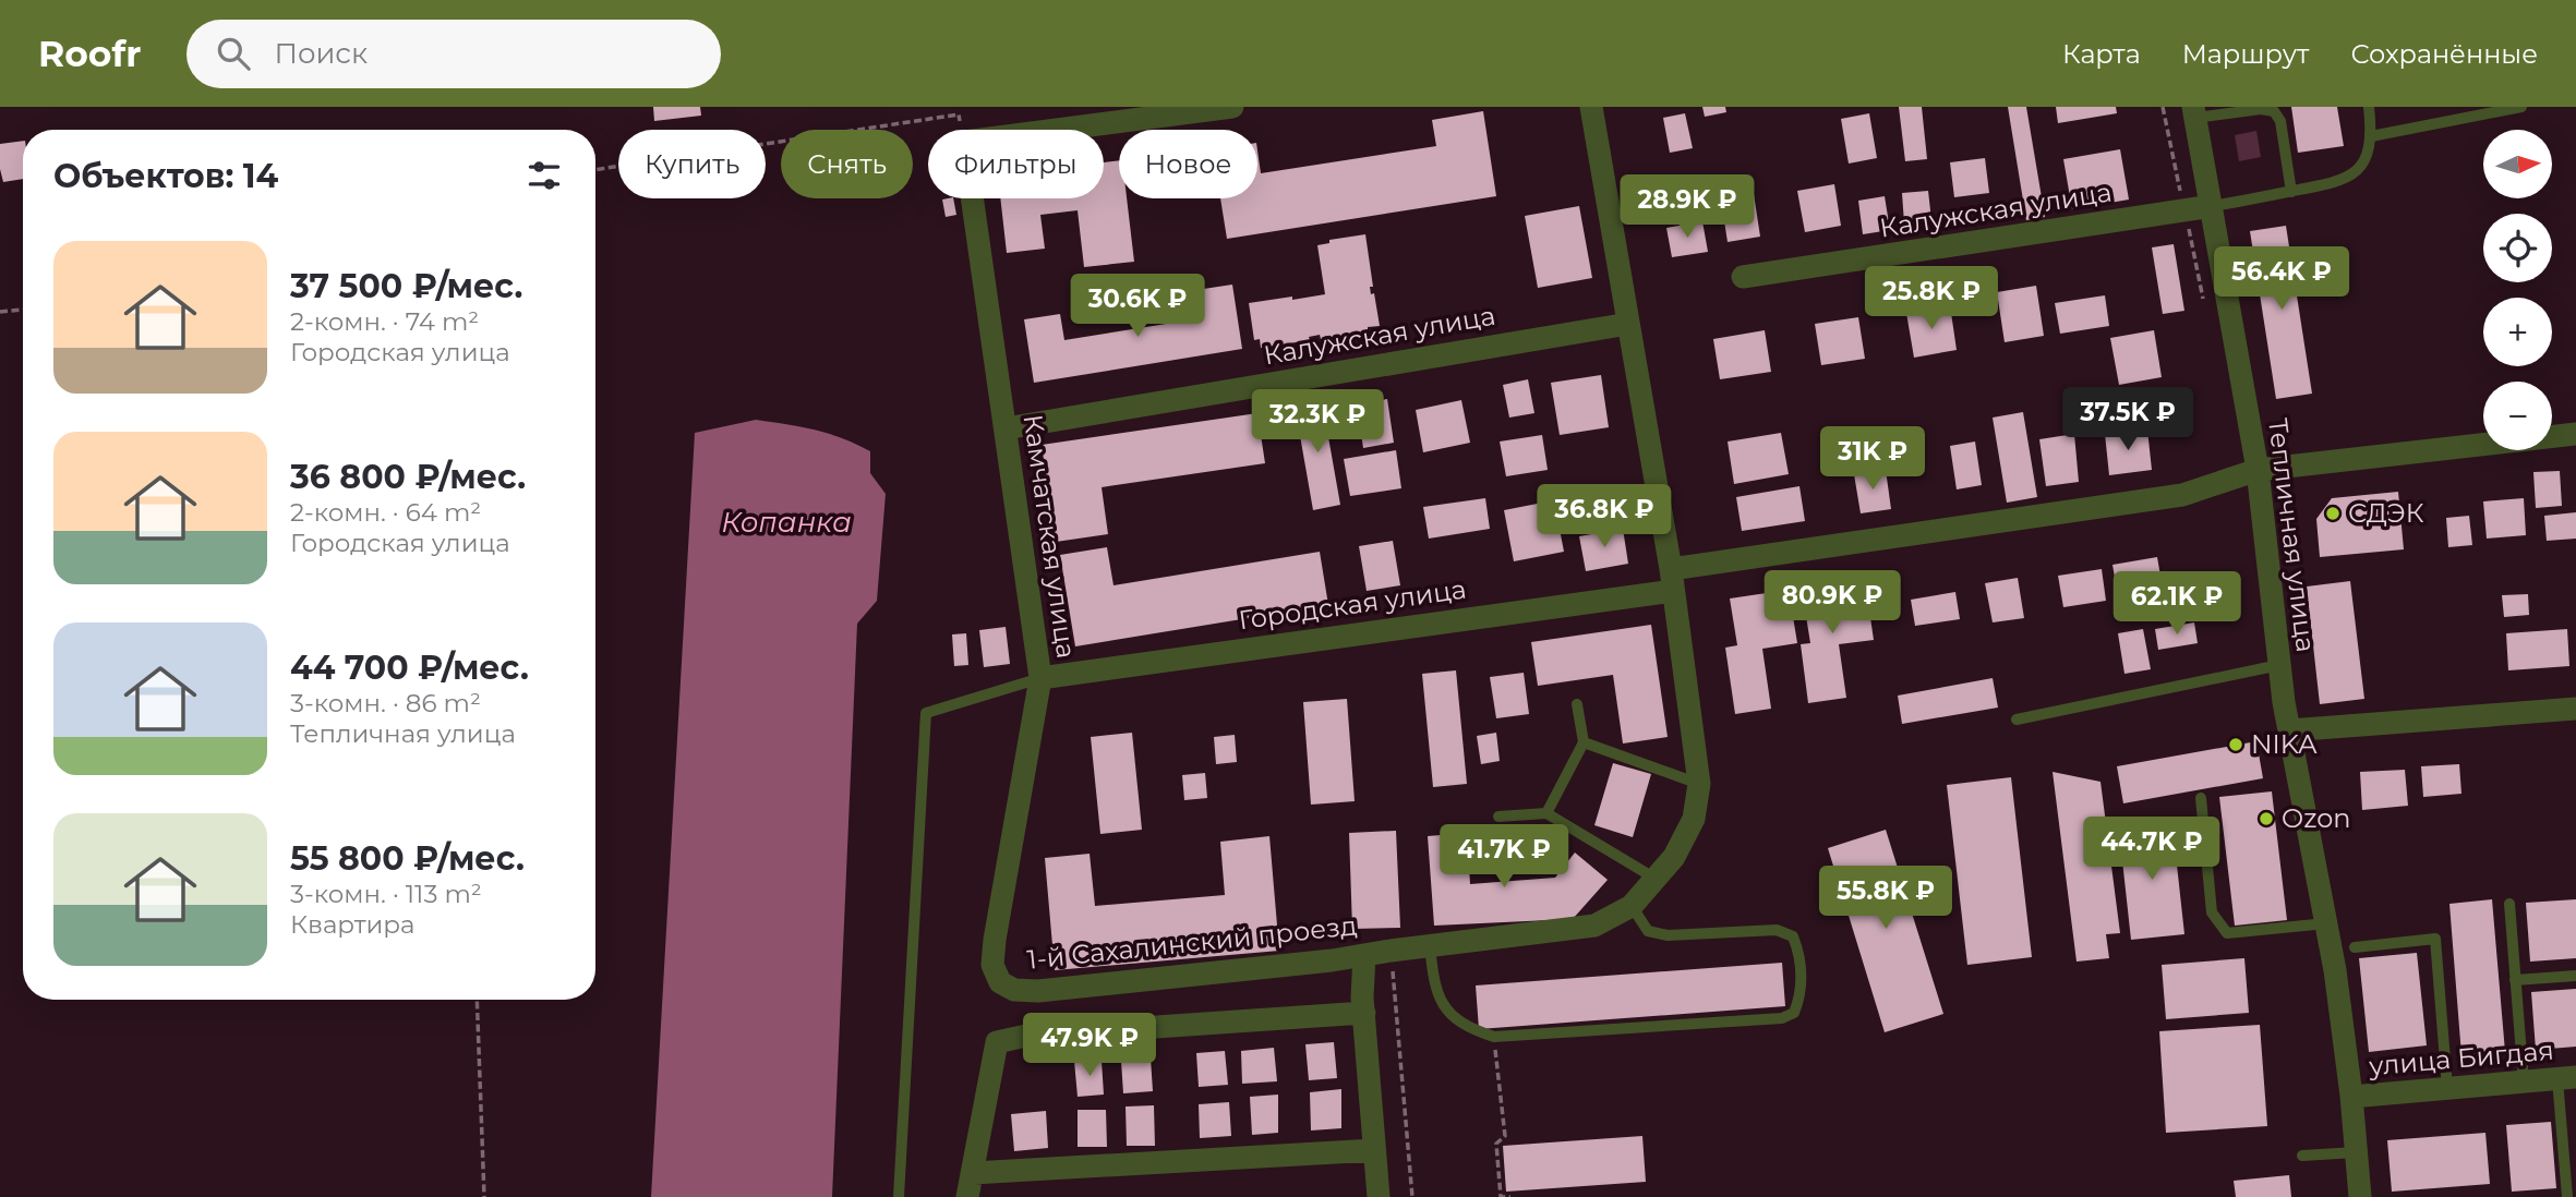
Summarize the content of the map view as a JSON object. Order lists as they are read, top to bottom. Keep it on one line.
{"streets":{"street":["Калужская улица","Тепличная улица","Камчатская улица","Городская улица","1-й Сахалинский проезд","улица Бигдая"]},"crossings":[["Калужская улица","Тепличная улица"],["Калужская улица","Камчатская улица"],["Тепличная улица","Городская улица"],["Тепличная улица","улица Бигдая"],["Камчатская улица","Городская улица"],["Камчатская улица","1-й Сахалинский проезд"]],"water":["Копанка"],"places":["СДЭК","NIKA","Ozon"],"north":"right","page":{"header":"Roofr","search":"Поиск","nav":["Карта","Маршрут","Сохранённые"],"map_buttons":["+","−"],"chip":["Купить","Снять","Фильтры","Новое"],"heading":"Объектов: 14","price":["28.9K ₽","56.4K ₽","25.8K ₽","30.6K ₽","37.5K ₽","32.3K ₽","31K ₽","36.8K ₽","80.9K ₽","62.1K ₽","44.7K ₽","41.7K ₽","55.8K ₽","47.9K ₽"],"list":[{"name":"37 500 ₽/мес.","note":"2-комн. · 74 m² · Городская улица"},{"name":"36 800 ₽/мес.","note":"2-комн. · 64 m² · Городская улица"},{"name":"44 700 ₽/мес.","note":"3-комн. · 86 m² · Тепличная улица"},{"name":"55 800 ₽/мес.","note":"3-комн. · 113 m² · Квартира"}]}}
